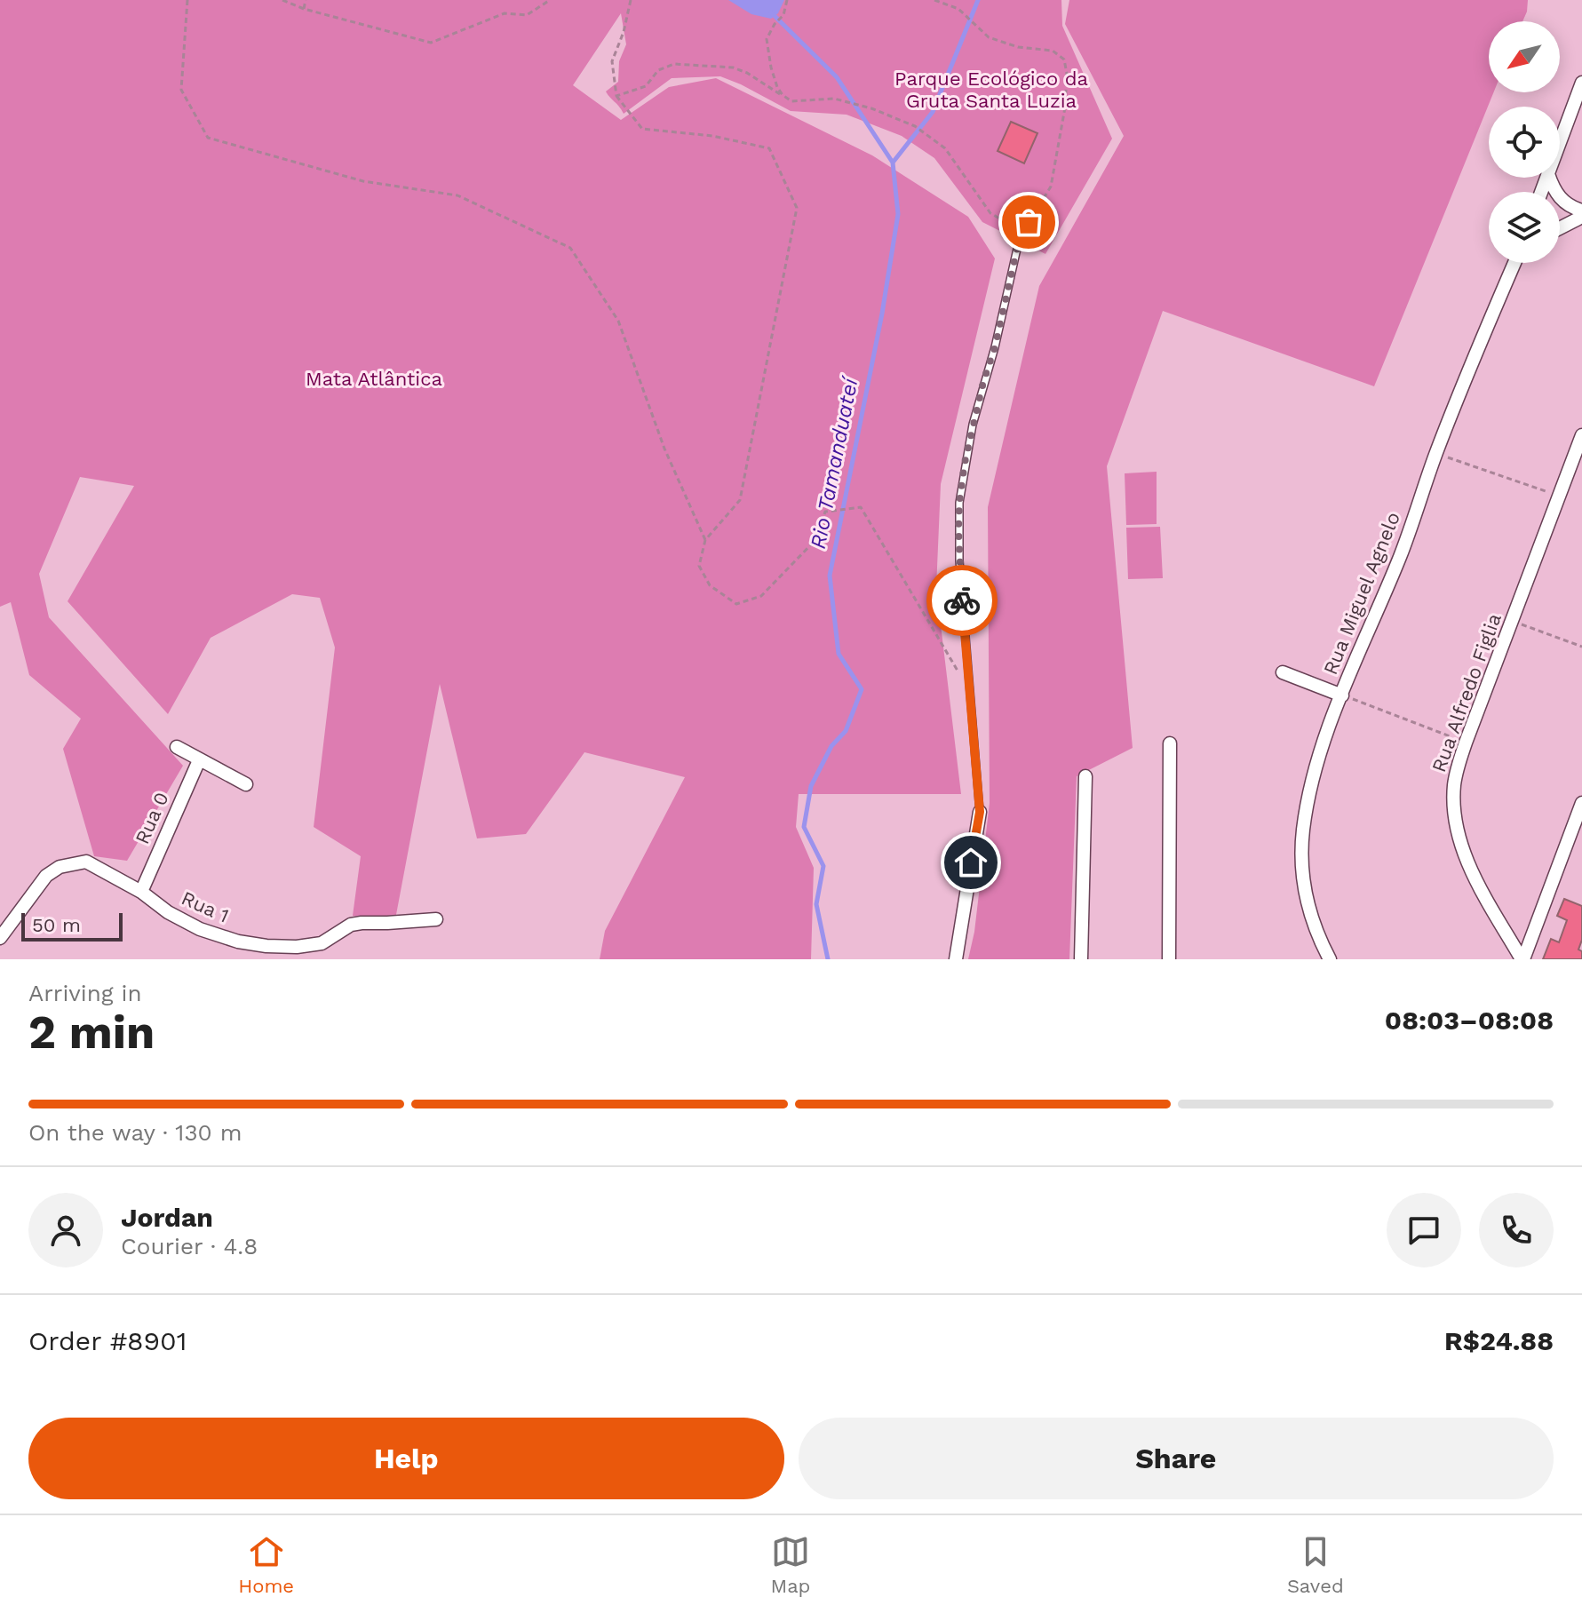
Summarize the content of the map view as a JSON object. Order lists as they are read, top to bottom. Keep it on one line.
{"streets":{"street":["Rua Miguel Agnelo","Rua Alfredo Figlia","Rua 0","Rua 1"]},"crossings":[["Rua 0","Rua 1"]],"water":["Rio Tamanduateí"],"parks":["Parque Ecológico da Gruta Santa Luzia","Mata Atlântica"],"scale_bar":"50 m","north":"bottom left","page":{"scale":"50 m","heading":["2 min","Arriving in","08:03–08:08"],"panel":["Jordan","Courier · 4.8","Order #8901","R$24.88"],"bar":"On the way · 130 m","buttons":["Help","Share"],"tabs":["Home","Map","Saved"]}}
